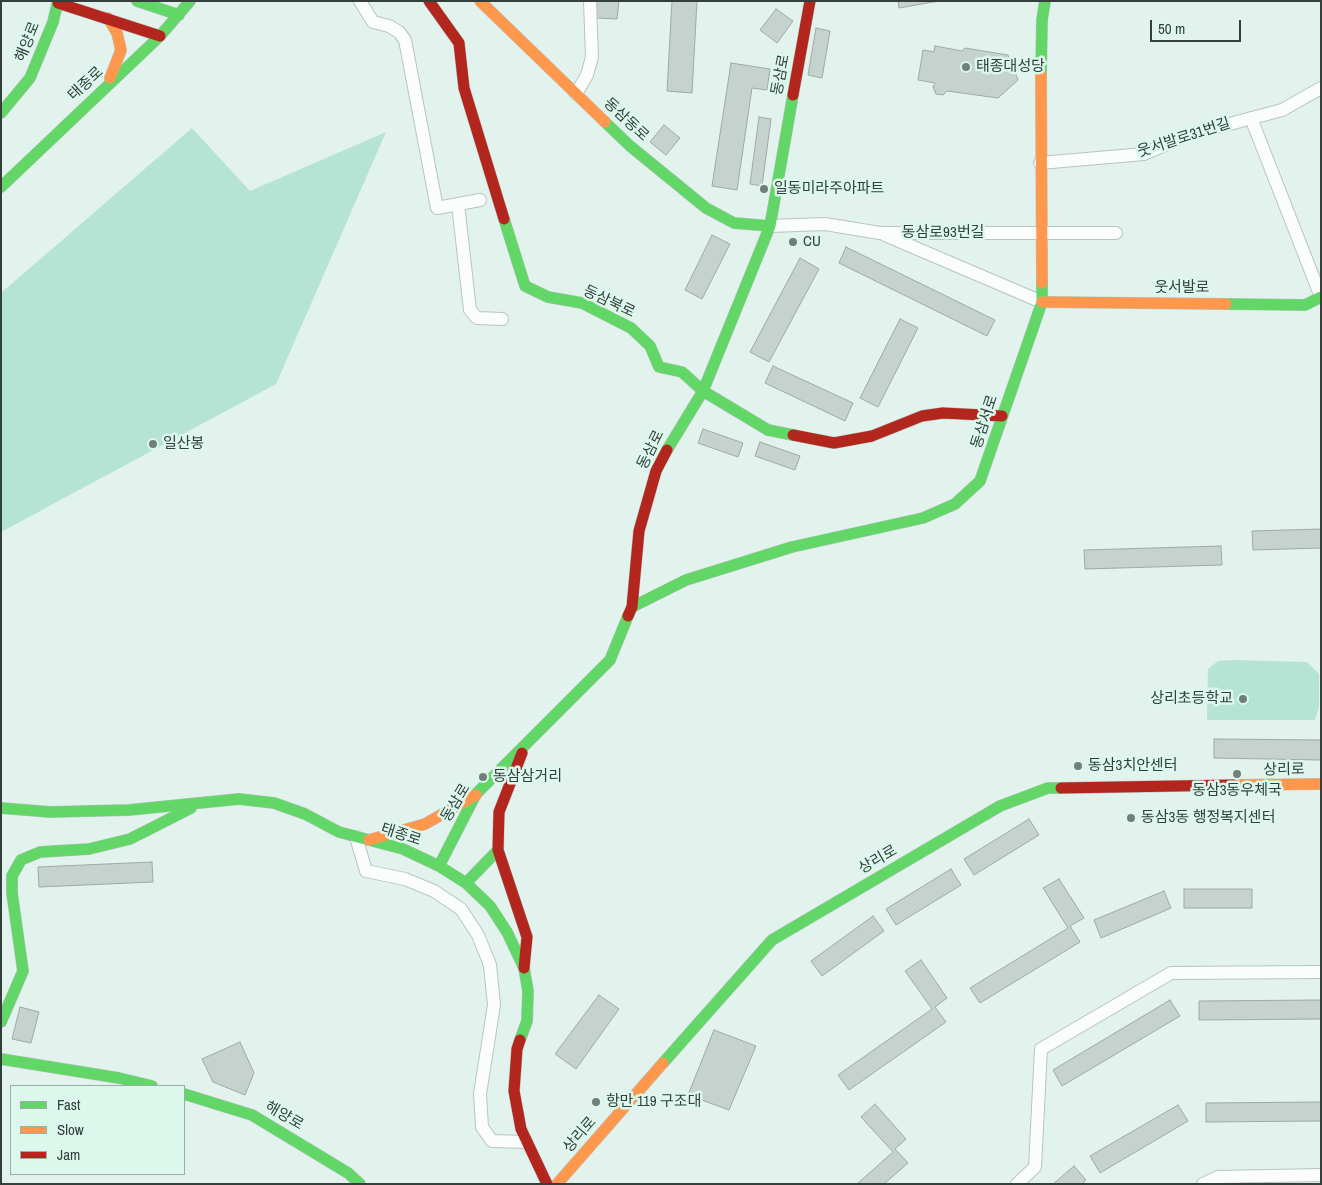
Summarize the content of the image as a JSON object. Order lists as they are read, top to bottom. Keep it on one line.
{"streets":{"street":["해양로","동삼로","태종로","동삼동로","웃서발로31번길","동삼로93번길","웃서발로","동삼북로","동삼서로","상리로"]},"crossings":[["동삼로","태종로"],["동삼로","동삼동로"],["동삼로","동삼로93번길"],["동삼로","동삼북로"],["동삼로","동삼서로"],["동삼동로","동삼로93번길"],["웃서발로31번길","동삼서로"],["동삼로93번길","동삼서로"],["웃서발로","동삼서로"],["동삼북로","동삼서로"]],"places":["태종대성당","일동미라주아파트","CU","일산봉","상리초등학교","동삼3치안센터","동삼3동우체국","동삼삼거리","동삼3동 행정복지센터","항만 119 구조대"],"legend":["Fast","Slow","Jam"],"scale_bar":"50 m"}
